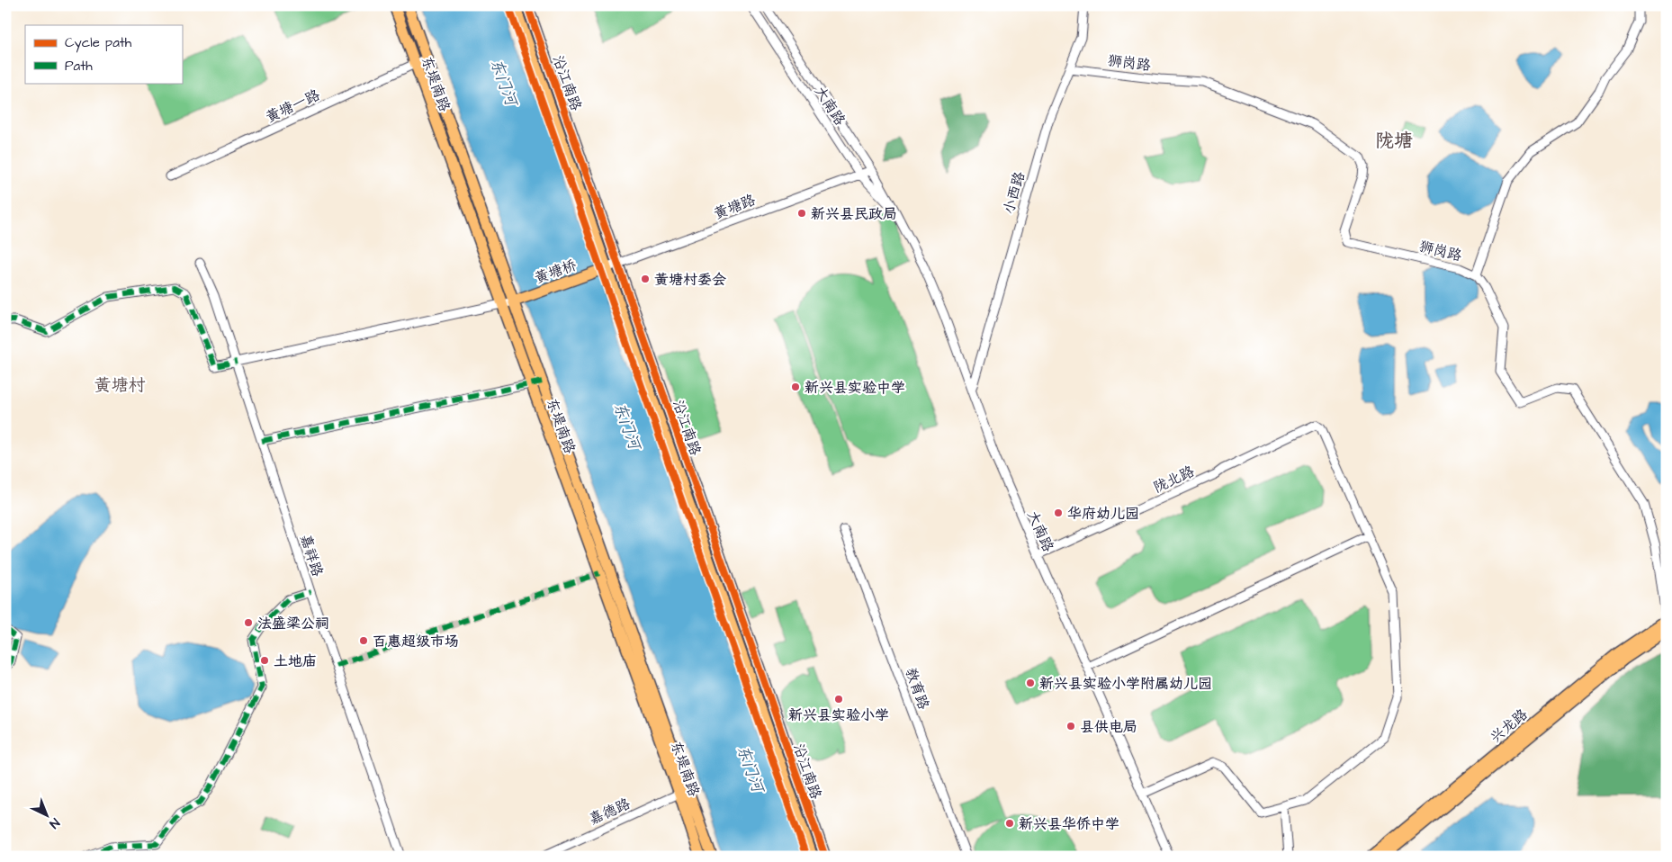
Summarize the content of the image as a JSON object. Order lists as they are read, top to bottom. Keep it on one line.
{"streets":{"main road":["沿江南路","东堤南路","黄塘桥","兴龙路"],"street":["狮岗路","黄塘一路","大南路","小西路","黄塘路","陇北路","嘉祥路","教育路","嘉德路"]},"crossings":[["狮岗路","小西路"],["狮岗路","兴龙路"],["沿江南路","黄塘路"],["沿江南路","黄塘桥"],["东堤南路","黄塘一路"],["东堤南路","黄塘桥"],["东堤南路","嘉德路"],["大南路","小西路"],["大南路","黄塘路"],["大南路","陇北路"],["黄塘路","黄塘桥"]],"districts":["陇塘","黄塘村"],"water":["东门河"],"places":["新兴县民政局","黄塘村委会","新兴县实验中学","华府幼儿园","法盛梁公祠","百惠超级市场","土地庙","新兴县实验小学附属幼儿园","新兴县实验小学","县供电局","新兴县华侨中学"],"legend":["Cycle path","Path"],"north":"bottom right"}
